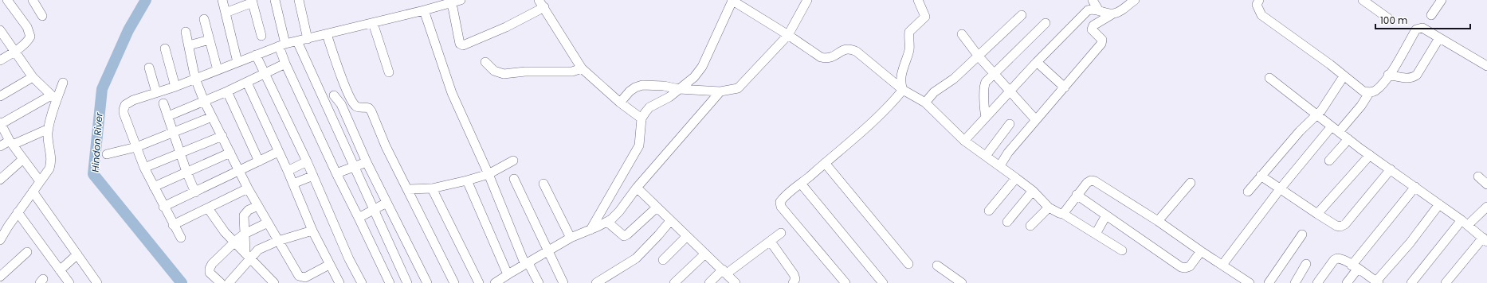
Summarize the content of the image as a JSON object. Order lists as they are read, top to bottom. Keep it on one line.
{"water":["Hindon River"],"scale_bar":"100 m"}
